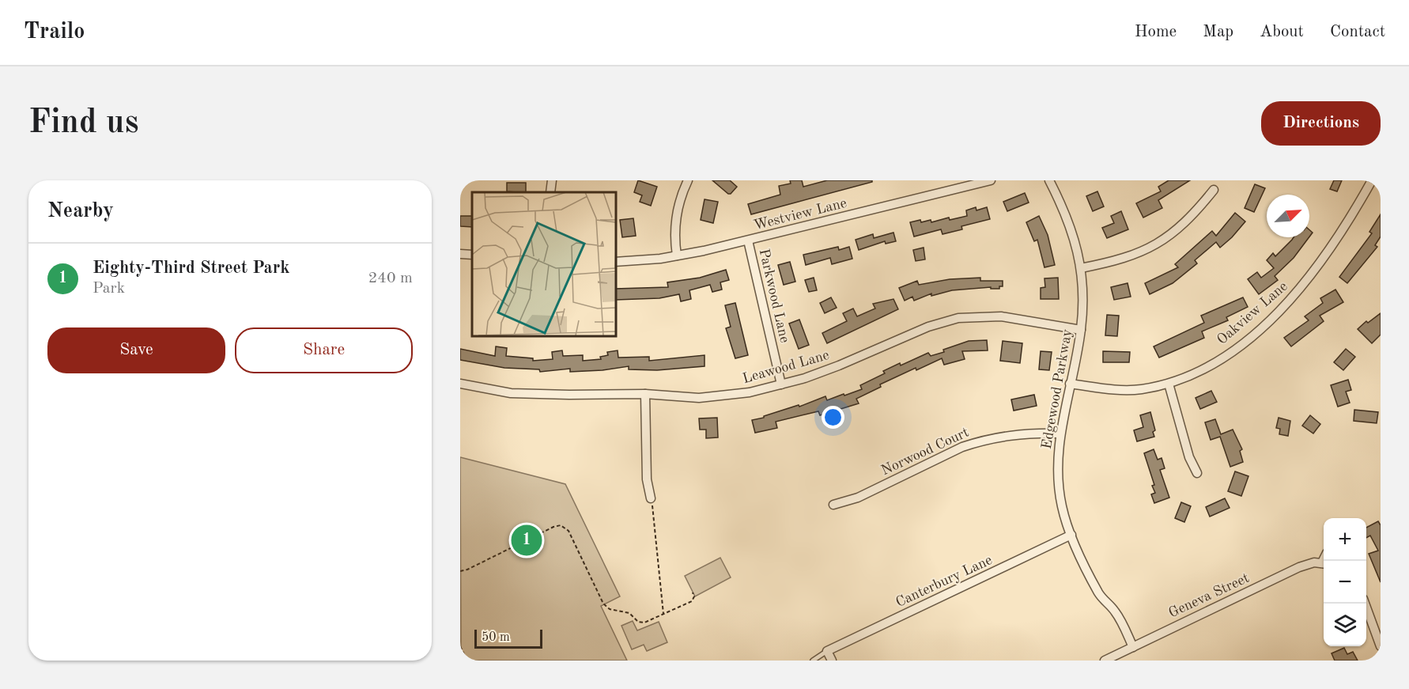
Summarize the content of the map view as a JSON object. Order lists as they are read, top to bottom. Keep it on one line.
{"streets":{"street":["Westview Lane","Parkwood Lane","Oakview Lane","Leawood Lane","Edgewood Parkway","Norwood Court","Canterbury Lane","Geneva Street"]},"crossings":[["Westview Lane","Parkwood Lane"],["Parkwood Lane","Leawood Lane"],["Oakview Lane","Edgewood Parkway"],["Leawood Lane","Edgewood Parkway"],["Edgewood Parkway","Norwood Court"],["Edgewood Parkway","Canterbury Lane"],["Edgewood Parkway","Geneva Street"]],"scale_bar":"50 m","north":"top right","page":{"header":"Trailo","nav":["Home","Map","About","Contact"],"buttons":["Directions",["Save","Share"]],"title":"Find us","heading":"Nearby","list":[{"mark":"1","name":"Eighty-Third Street Park","note":"Park","value":"240 m"}],"map_buttons":["+","−"],"pins":"1","scale":"50 m"}}
